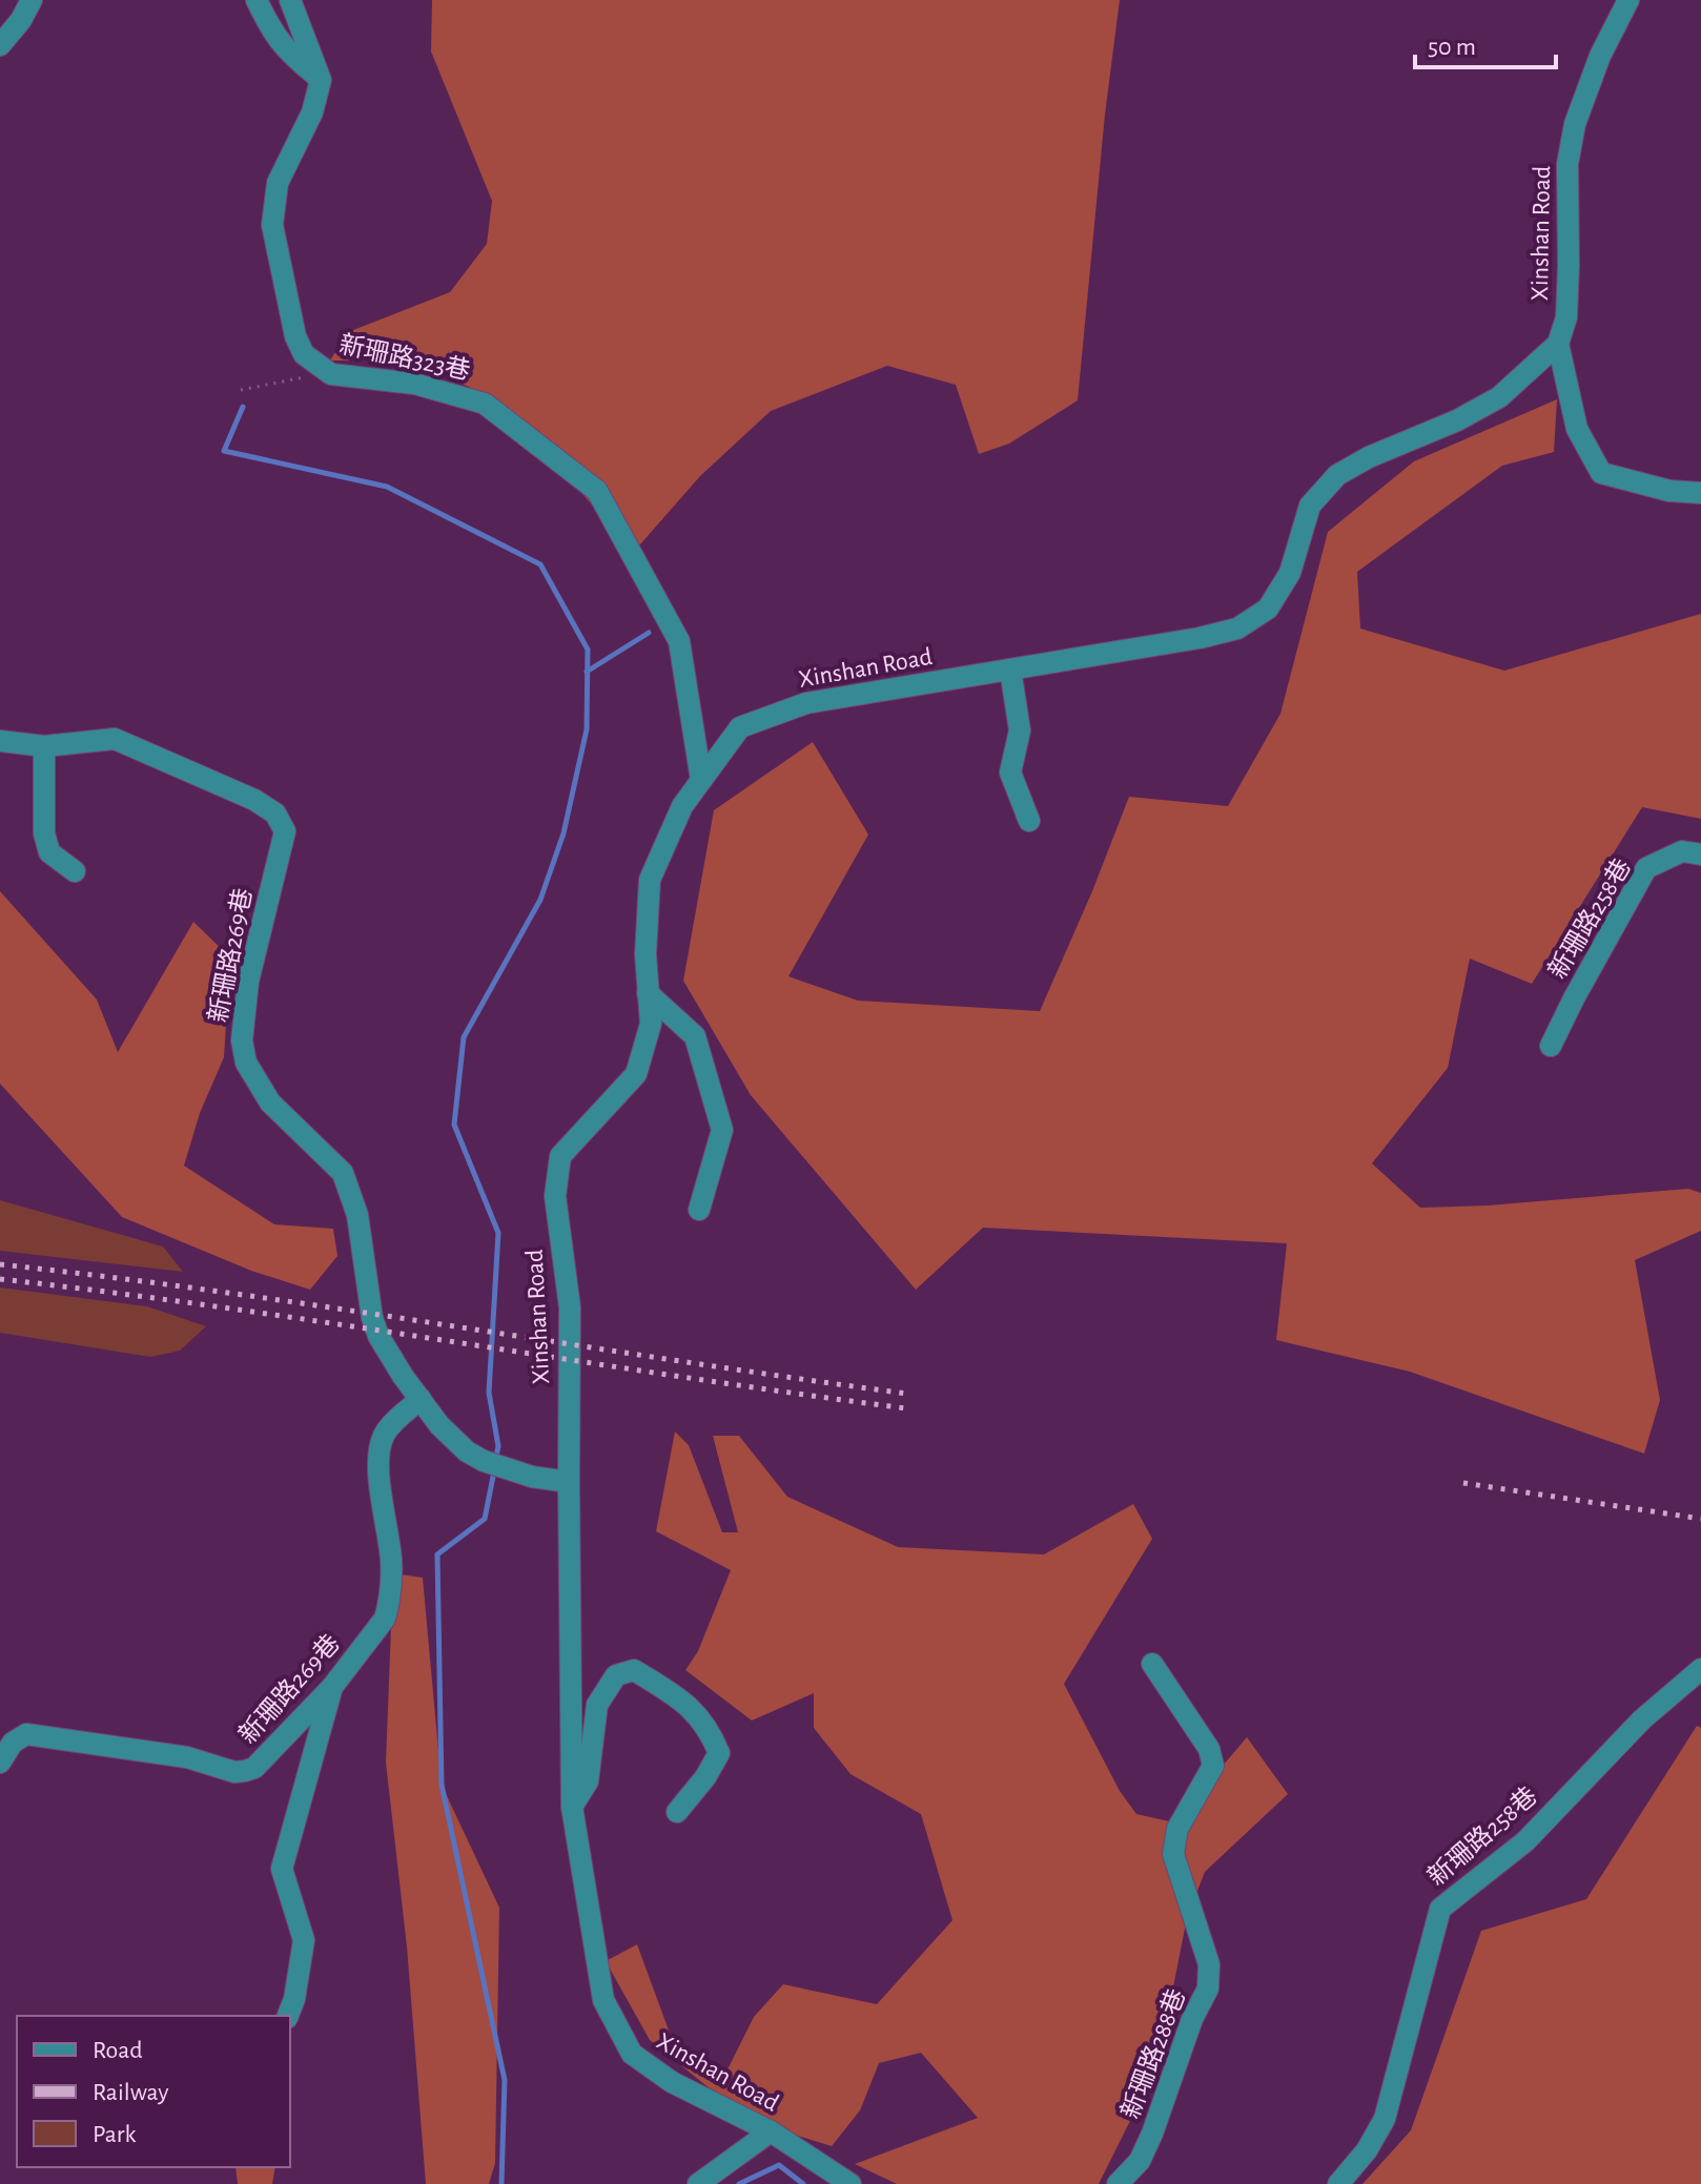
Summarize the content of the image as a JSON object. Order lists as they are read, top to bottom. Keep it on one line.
{"streets":{"street":["Xinshan Road","新珊路323巷","新珊路258巷","新珊路269巷","新珊路288巷"]},"crossings":[["Xinshan Road","新珊路323巷"],["Xinshan Road","新珊路269巷"]],"legend":["Road","Railway","Park"],"scale_bar":"50 m"}
